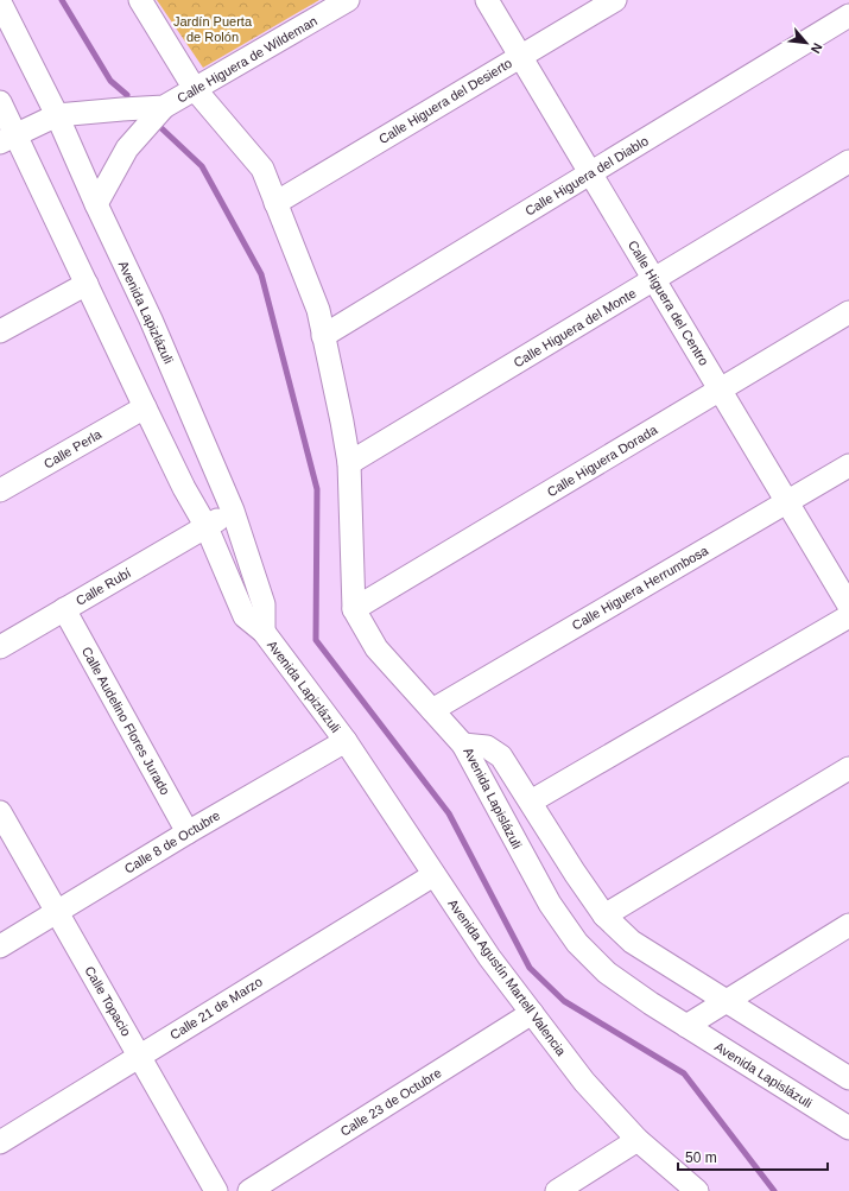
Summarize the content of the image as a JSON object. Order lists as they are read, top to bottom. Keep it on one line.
{"streets":{"street":["Calle Higuera de Wildeman","Calle Higuera del Desierto","Calle Higuera del Diablo","Calle Higuera del Centro","Avenida Lapizlázuli","Calle Higuera del Monte","Calle Perla","Calle Higuera Dorada","Calle Rubí","Calle Higuera Herrumbosa","Calle Audelino Flores Jurado","Avenida Lapislázuli","Calle 8 de Octubre","Avenida Agustín Martell Valencia","Calle Topacio","Calle 21 de Marzo","Calle 23 de Octubre"]},"crossings":[["Calle Higuera de Wildeman","Avenida Lapizlázuli"],["Calle Higuera del Desierto","Calle Higuera del Centro"],["Calle Higuera del Diablo","Calle Higuera del Centro"],["Calle Higuera del Centro","Calle Higuera del Monte"],["Calle Higuera del Centro","Calle Higuera Dorada"],["Calle Higuera del Centro","Calle Higuera Herrumbosa"],["Avenida Lapizlázuli","Calle Perla"],["Avenida Lapizlázuli","Calle Rubí"],["Avenida Lapizlázuli","Calle 8 de Octubre"],["Avenida Lapizlázuli","Avenida Agustín Martell Valencia"],["Calle Rubí","Calle Audelino Flores Jurado"],["Calle Audelino Flores Jurado","Calle 8 de Octubre"],["Calle 8 de Octubre","Avenida Agustín Martell Valencia"],["Calle 8 de Octubre","Calle Topacio"],["Avenida Agustín Martell Valencia","Calle 21 de Marzo"],["Avenida Agustín Martell Valencia","Calle 23 de Octubre"],["Calle Topacio","Calle 21 de Marzo"]],"parks":["Jardín Puerta de Rolón"],"scale_bar":"50 m","north":"bottom right"}
